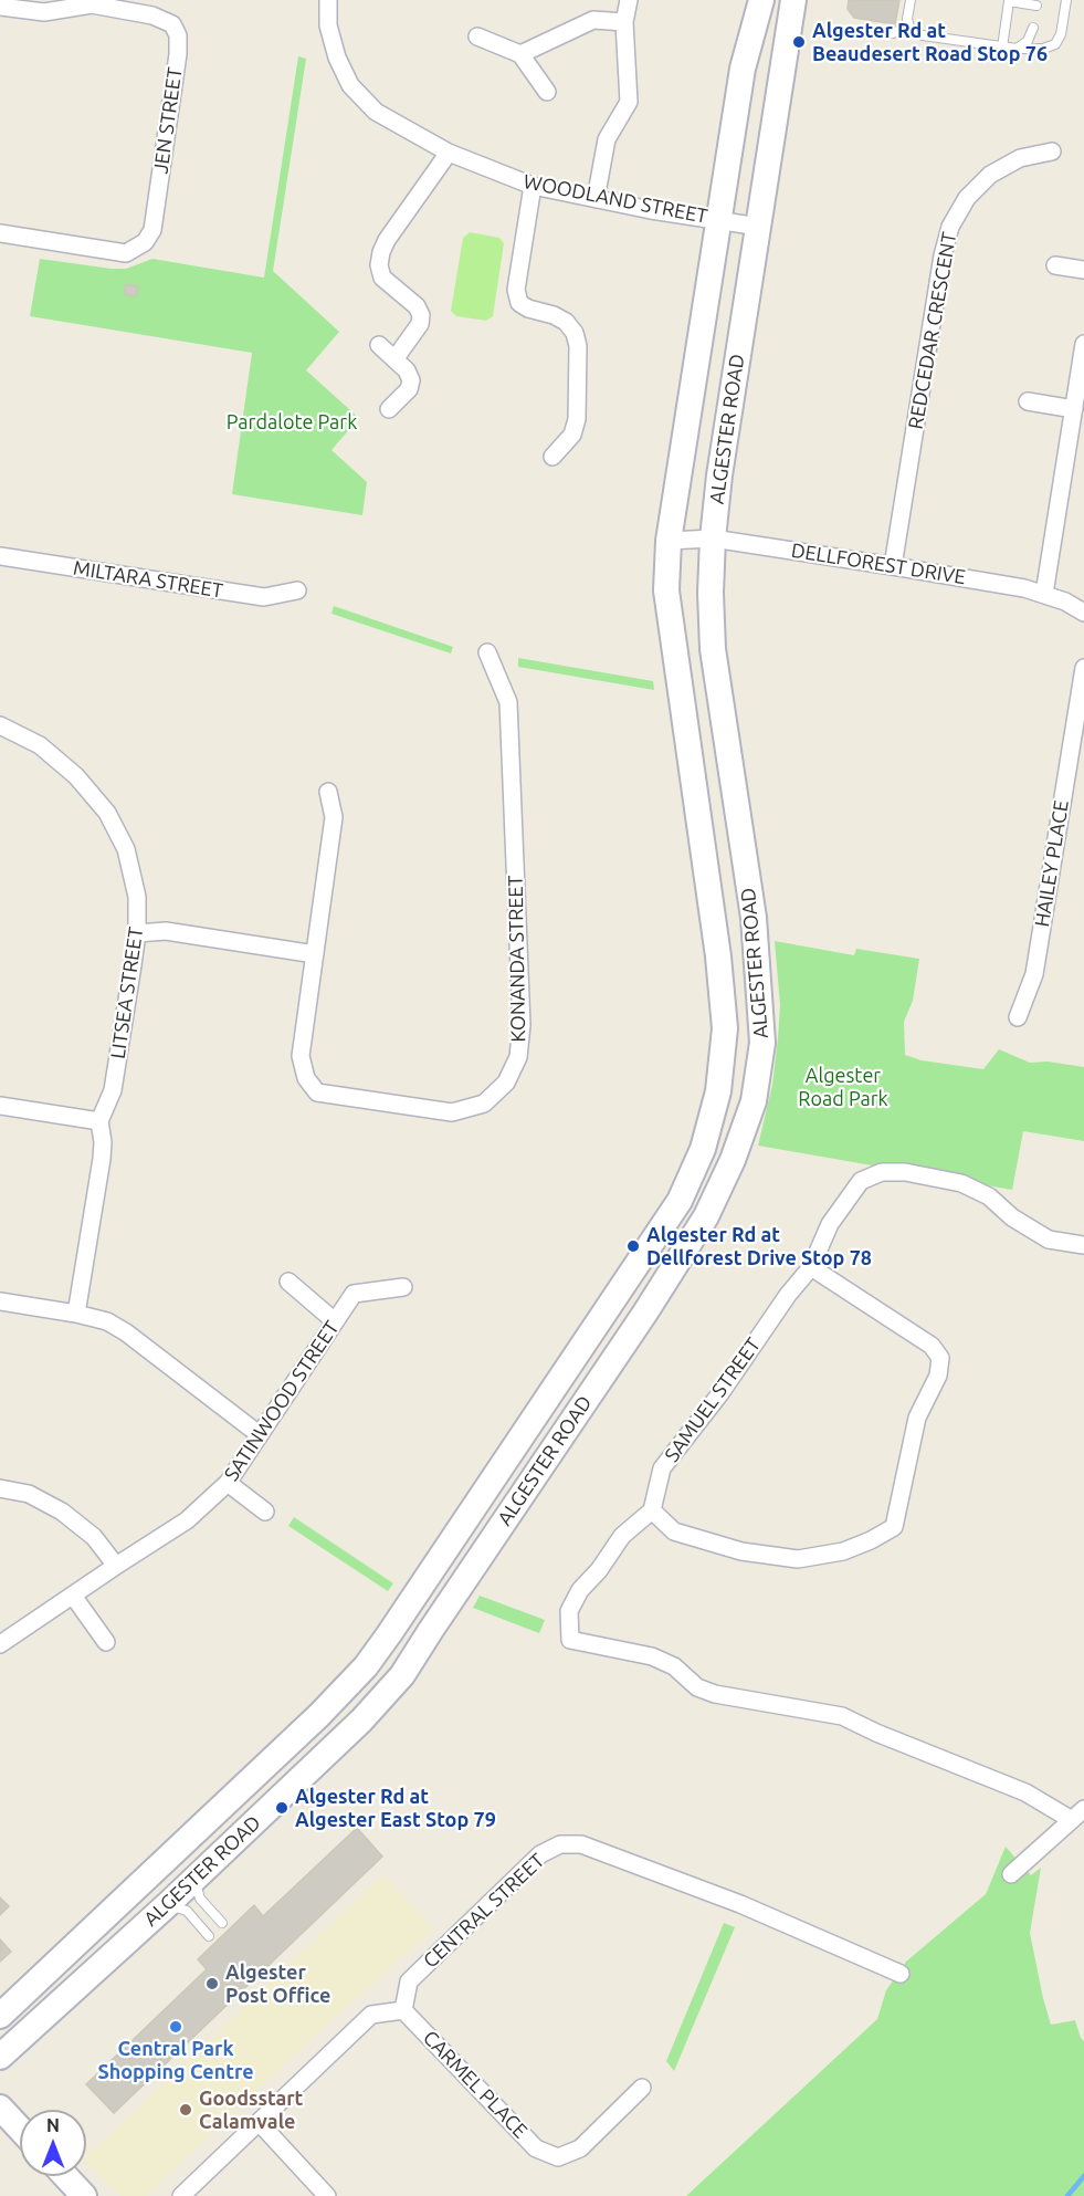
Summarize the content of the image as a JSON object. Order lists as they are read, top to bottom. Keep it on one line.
{"streets":{"main road":["ALGESTER ROAD"],"street":["JEN STREET","WOODLAND STREET","REDCEDAR CRESCENT","DELLFOREST DRIVE","MILTARA STREET","HAILEY PLACE","KONANDA STREET","LITSEA STREET","SAMUEL STREET","SATINWOOD STREET","CENTRAL STREET","CARMEL PLACE"]},"crossings":[["WOODLAND STREET","ALGESTER ROAD"],["REDCEDAR CRESCENT","DELLFOREST DRIVE"],["ALGESTER ROAD","DELLFOREST DRIVE"],["CENTRAL STREET","CARMEL PLACE"]],"parks":["Pardalote Park","Algester Road Park"],"places":["Algester Rd at Beaudesert Road Stop 76","Algester Rd at Dellforest Drive Stop 78","Algester Rd at Algester East Stop 79","Algester Post Office","Central Park Shopping Centre","Goodsstart Calamvale"],"north":"top"}
